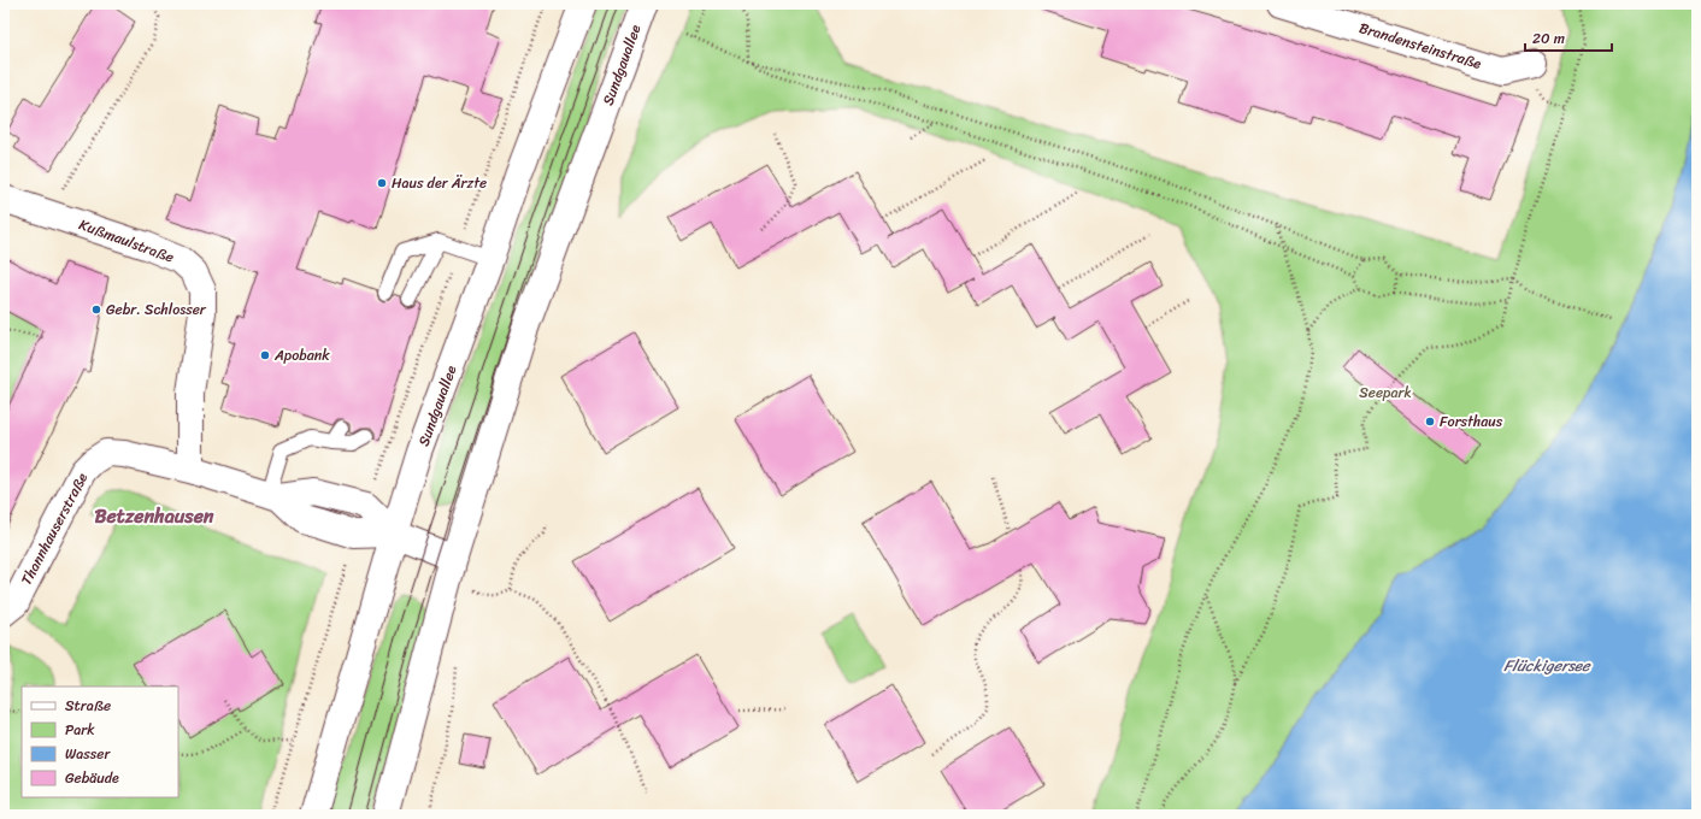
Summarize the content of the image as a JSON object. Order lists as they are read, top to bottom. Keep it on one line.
{"streets":{"street":["Brandensteinstraße","Sundgauallee","Kußmaulstraße","Thannhauserstraße"]},"crossings":[["Sundgauallee","Thannhauserstraße"],["Kußmaulstraße","Thannhauserstraße"]],"districts":["Betzenhausen"],"water":["Flückigersee"],"parks":["Seepark"],"places":["Haus der Ärzte","Gebr. Schlosser","Apobank","Forsthaus"],"legend":["Straße","Park","Wasser","Gebäude"],"scale_bar":"20 m"}
